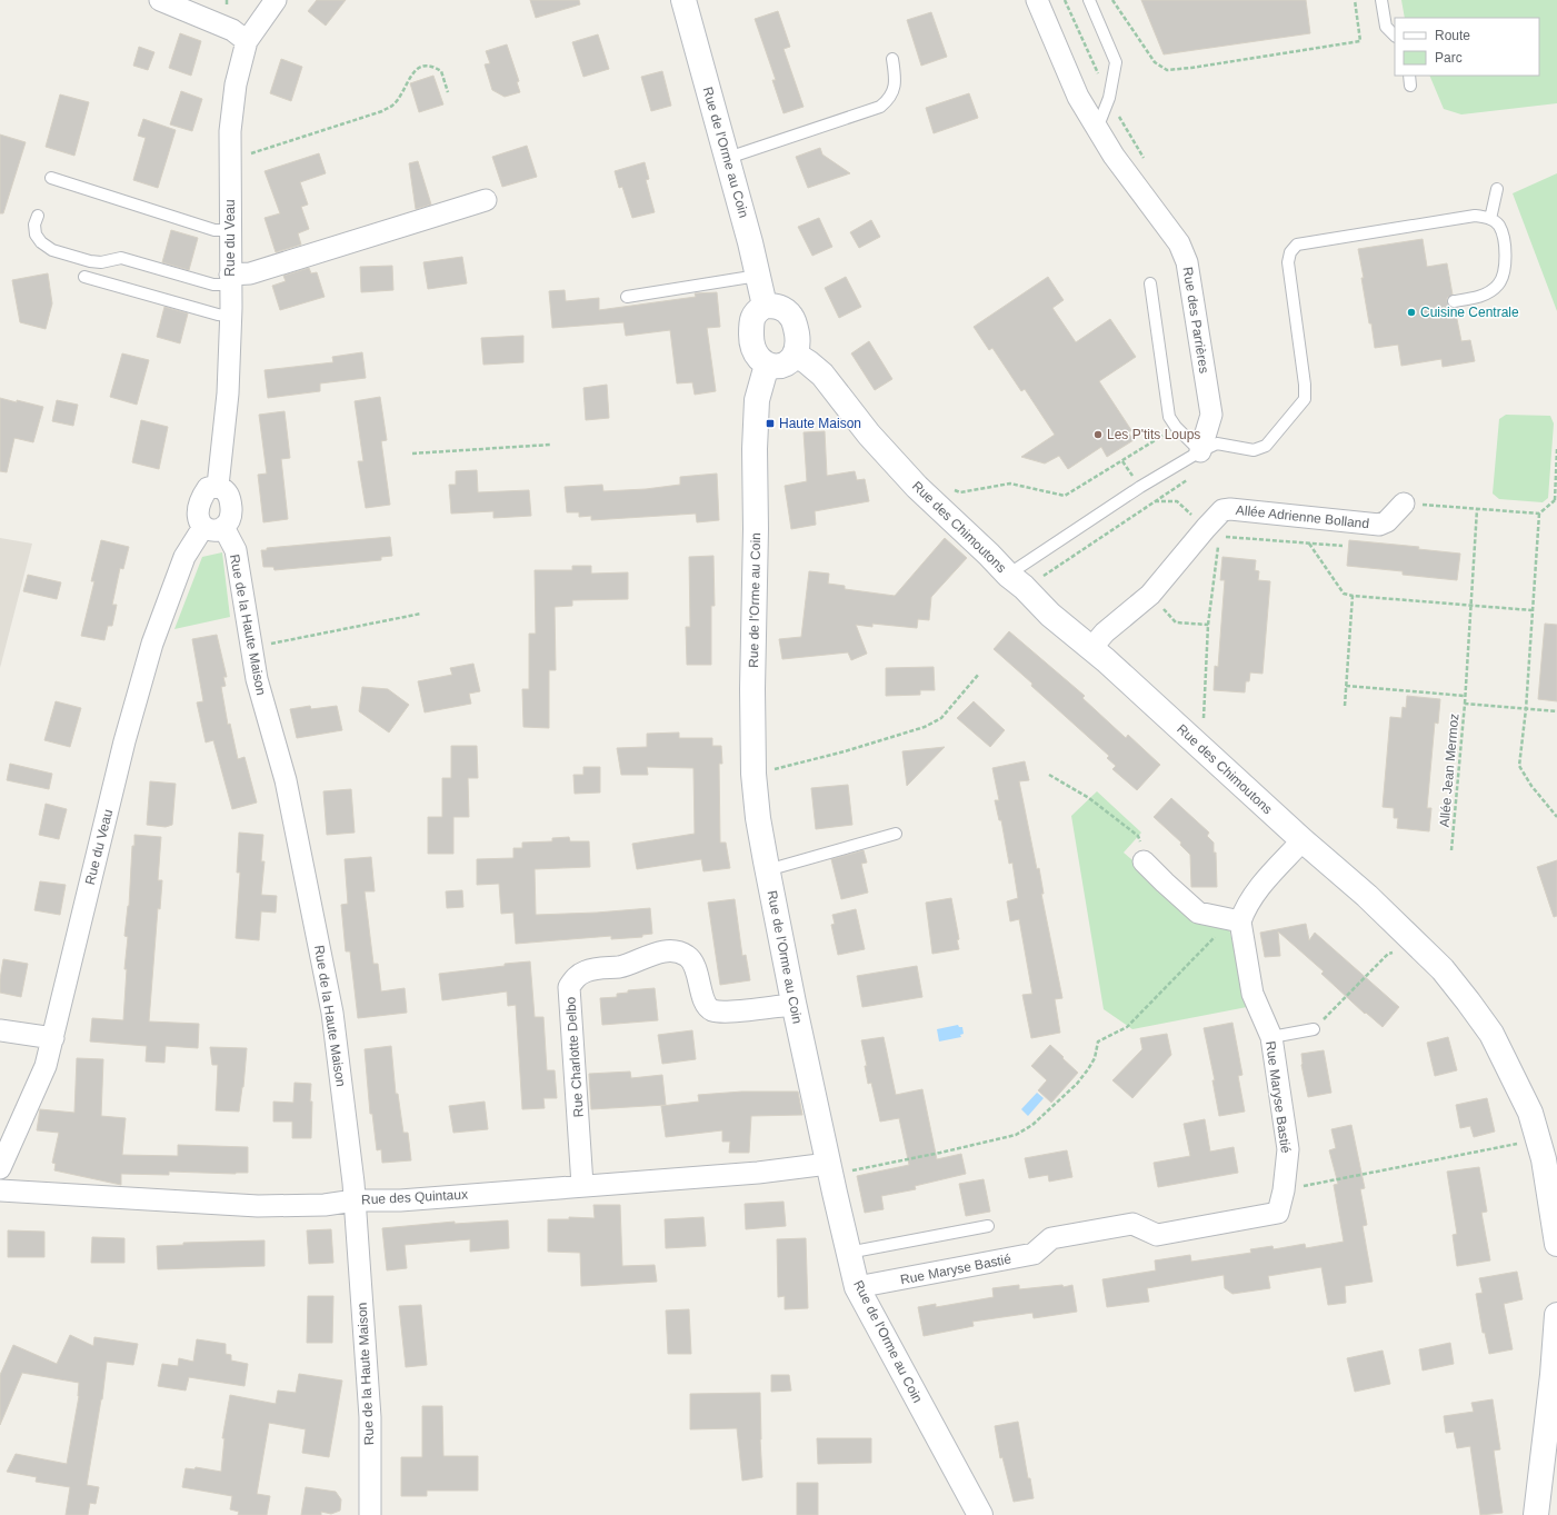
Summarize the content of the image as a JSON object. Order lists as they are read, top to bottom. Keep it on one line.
{"streets":{"main road":["Rue de l'Orme au Coin","Rue des Chimoutons"],"street":["Rue du Veau","Rue des Parrières","Allée Adrienne Bolland","Rue de la Haute Maison","Rue Charlotte Delbo","Rue Maryse Bastié","Rue des Quintaux"],"path":["Allée Jean Mermoz"]},"crossings":[["Rue de l'Orme au Coin","Rue des Chimoutons"],["Rue de l'Orme au Coin","Rue Charlotte Delbo"],["Rue de l'Orme au Coin","Rue Maryse Bastié"],["Rue de l'Orme au Coin","Rue des Quintaux"],["Rue du Veau","Rue de la Haute Maison"],["Allée Adrienne Bolland","Rue des Chimoutons"],["Rue de la Haute Maison","Rue des Quintaux"],["Rue Charlotte Delbo","Rue des Quintaux"]],"places":{"other":["Cuisine Centrale","Les P'tits Loups"],"transit":["Haute Maison"]},"legend":["Route","Parc"]}
